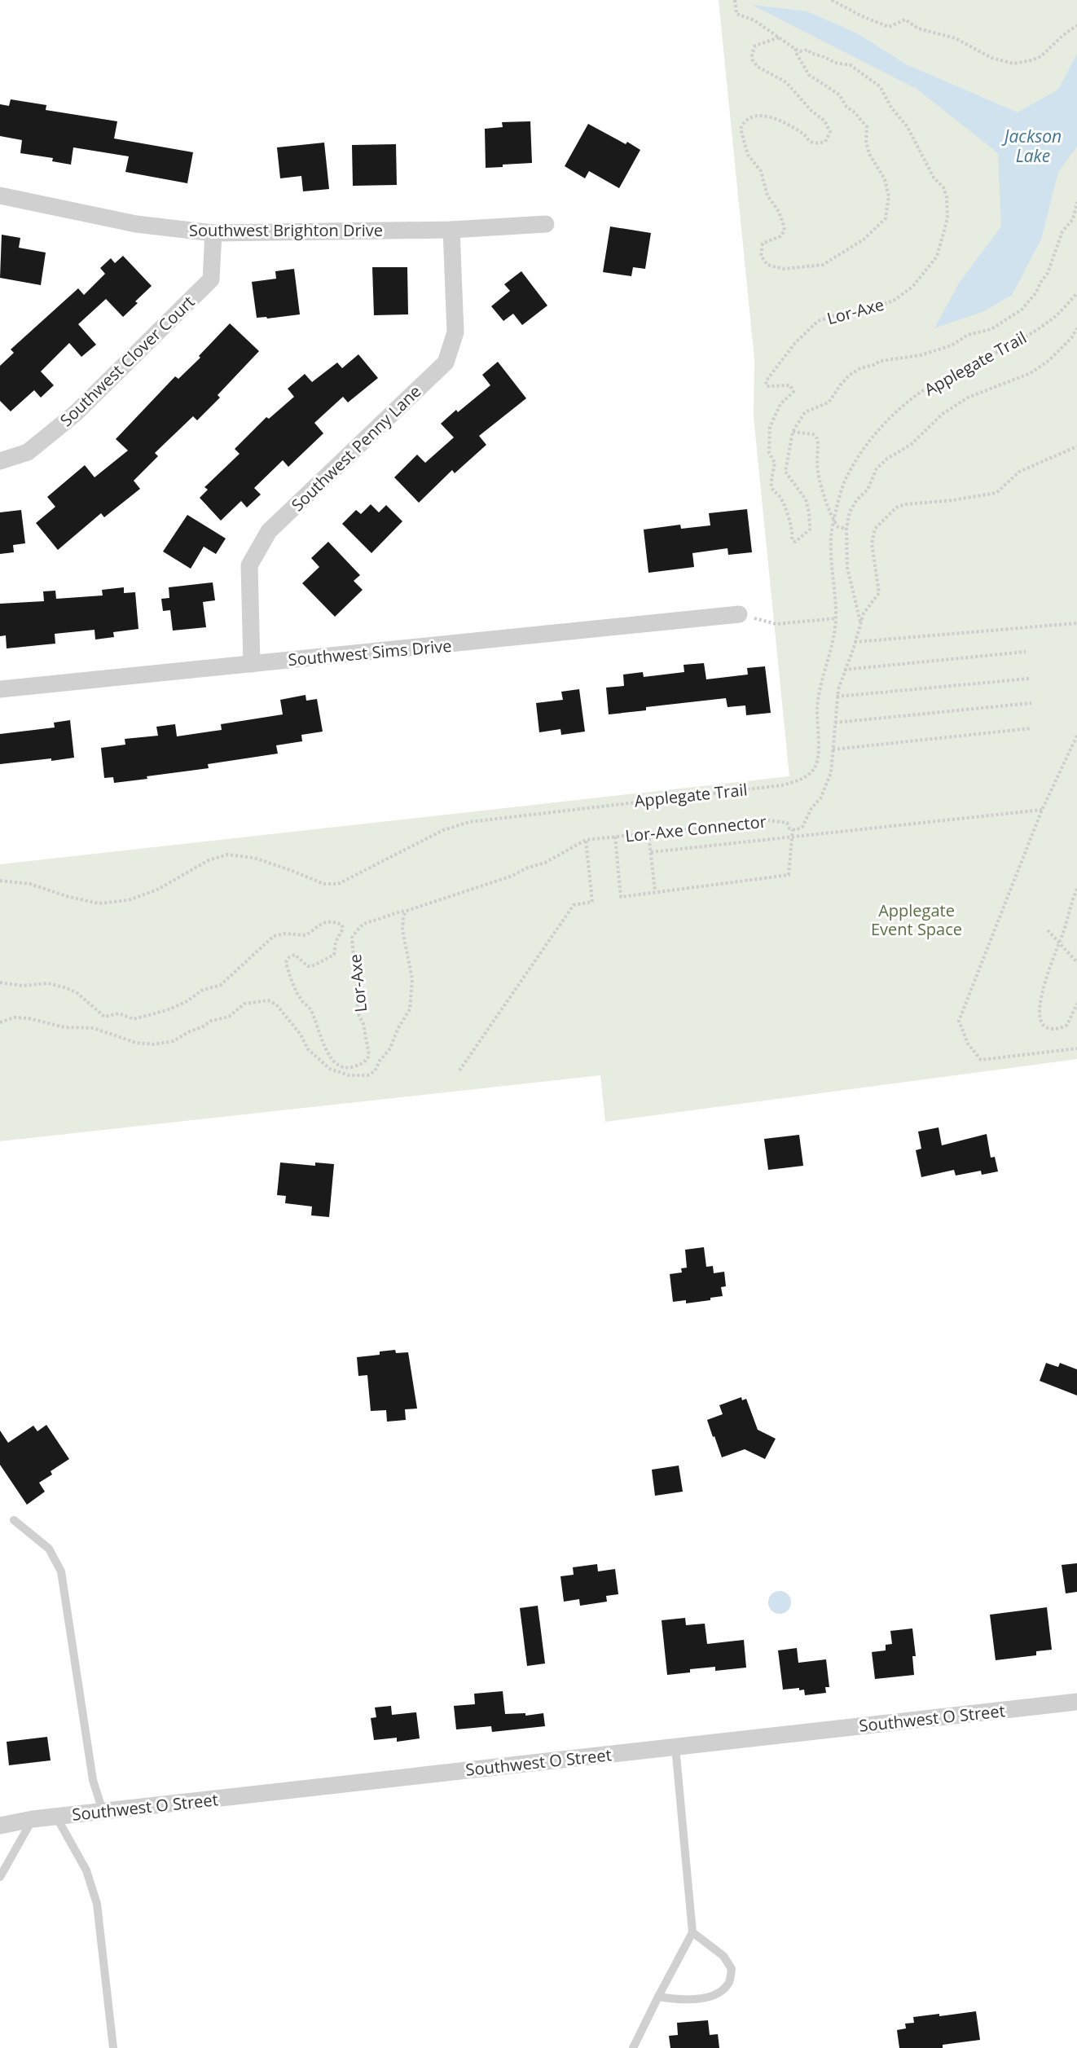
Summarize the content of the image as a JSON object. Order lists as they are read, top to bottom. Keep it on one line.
{"streets":{"street":["Southwest Brighton Drive","Southwest Clover Court","Southwest Penny Lane","Southwest Sims Drive","Southwest O Street"],"path":["Lor-Axe","Applegate Trail","Lor-Axe Connector"]},"crossings":[["Southwest Brighton Drive","Southwest Clover Court"],["Southwest Brighton Drive","Southwest Penny Lane"],["Lor-Axe","Lor-Axe Connector"],["Southwest Penny Lane","Southwest Sims Drive"]],"water":["Jackson Lake"],"parks":["Applegate Event Space"]}
